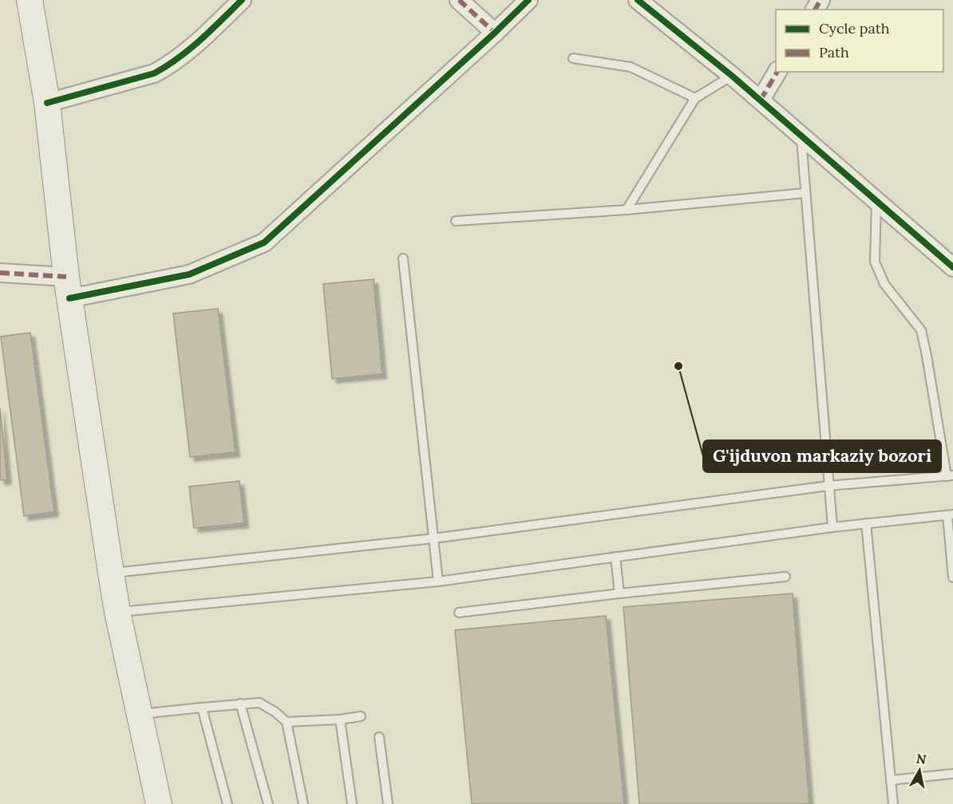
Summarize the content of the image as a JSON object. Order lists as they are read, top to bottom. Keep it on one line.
{"places":["G'ijduvon markaziy bozori"],"legend":["Cycle path","Path"],"north":"top"}
